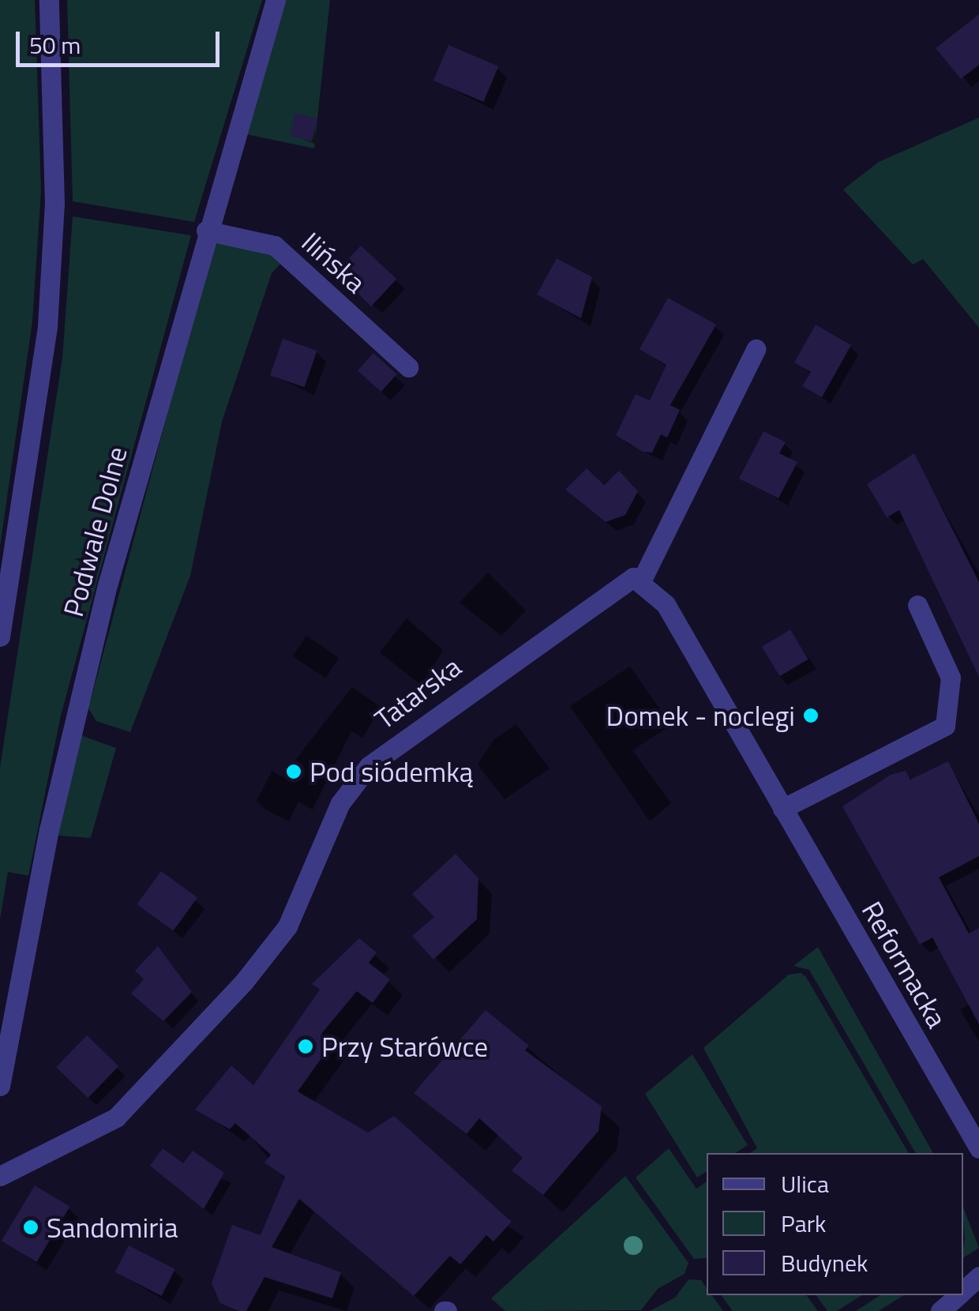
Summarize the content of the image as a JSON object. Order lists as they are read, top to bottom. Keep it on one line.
{"streets":{"street":["Ilińska","Podwale Dolne","Tatarska","Reformacka"]},"crossings":[["Ilińska","Podwale Dolne"],["Tatarska","Reformacka"]],"places":["Domek - noclegi","Pod siódemką","Przy Starówce","Sandomiria"],"legend":["Ulica","Park","Budynek"],"scale_bar":"50 m"}
